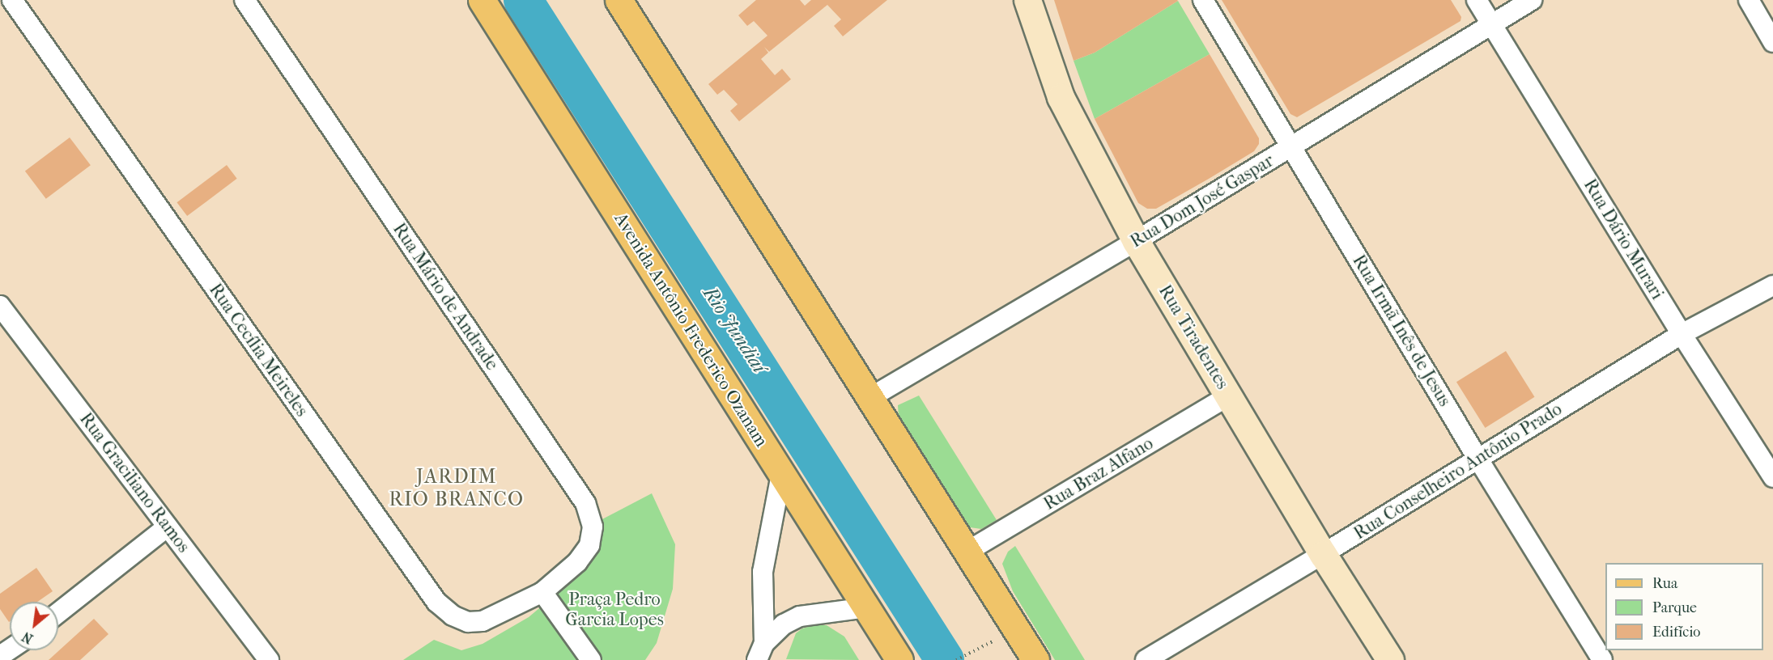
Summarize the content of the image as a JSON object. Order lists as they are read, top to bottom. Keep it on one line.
{"streets":{"main road":["Avenida Antônio Frederico Ozanam"],"street":["Rua Dom José Gaspar","Rua Dário Murari","Rua Mário de Andrade","Rua Irmã Inês de Jesus","Rua Tiradentes","Rua Cecília Meireles","Rua Conselheiro Antônio Prado","Rua Braz Alfano","Rua Graciliano Ramos"]},"crossings":[["Rua Dom José Gaspar","Rua Dário Murari"],["Rua Dom José Gaspar","Rua Irmã Inês de Jesus"],["Rua Dom José Gaspar","Rua Tiradentes"],["Rua Dário Murari","Rua Conselheiro Antônio Prado"],["Rua Mário de Andrade","Rua Cecília Meireles"],["Rua Irmã Inês de Jesus","Rua Conselheiro Antônio Prado"],["Rua Tiradentes","Rua Conselheiro Antônio Prado"],["Rua Tiradentes","Rua Braz Alfano"]],"districts":["JARDIM RIO BRANCO"],"water":["Rio Jundiaí"],"parks":["Praça Pedro Garcia Lopes"],"legend":["Rua","Parque","Edifício"],"north":"bottom left"}
